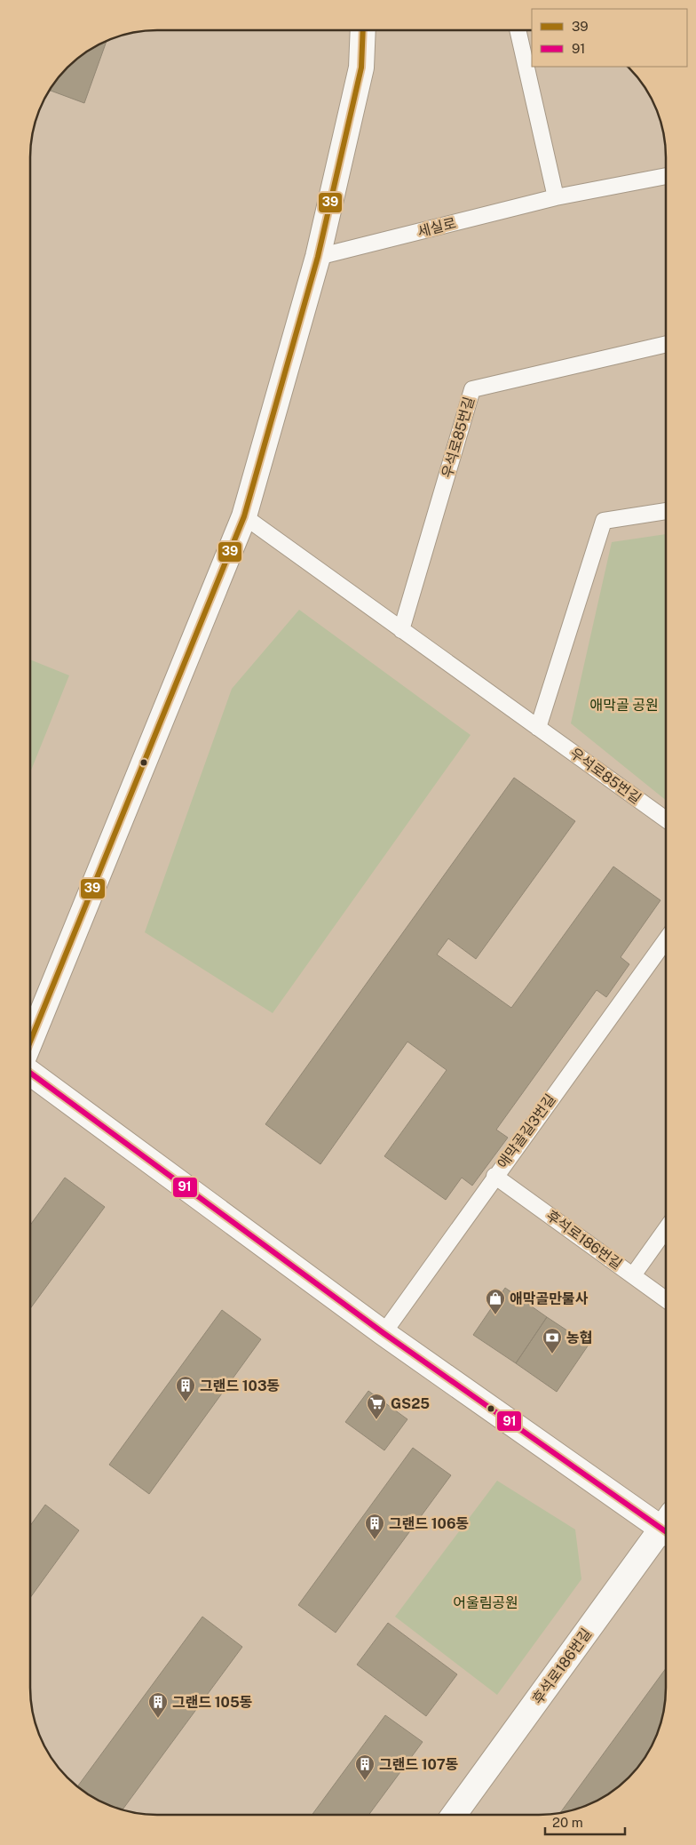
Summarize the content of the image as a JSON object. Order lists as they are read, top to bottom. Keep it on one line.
{"streets":{"street":["후석로186번길"],"lane":["세실로","우석로85번길","애막골길3번길"]},"crossings":[["애막골길3번길","후석로186번길"]],"parks":["애막골 공원","어울림공원"],"places":{"shop":["애막골만물사"],"bank":["농협"],"building":["그랜드 103동","그랜드 106동","그랜드 105동","그랜드 107동"],"supermarket":["GS25"]},"lines":["transit line 39","transit line 91"],"legend":["39","91"],"scale_bar":"20 m"}
